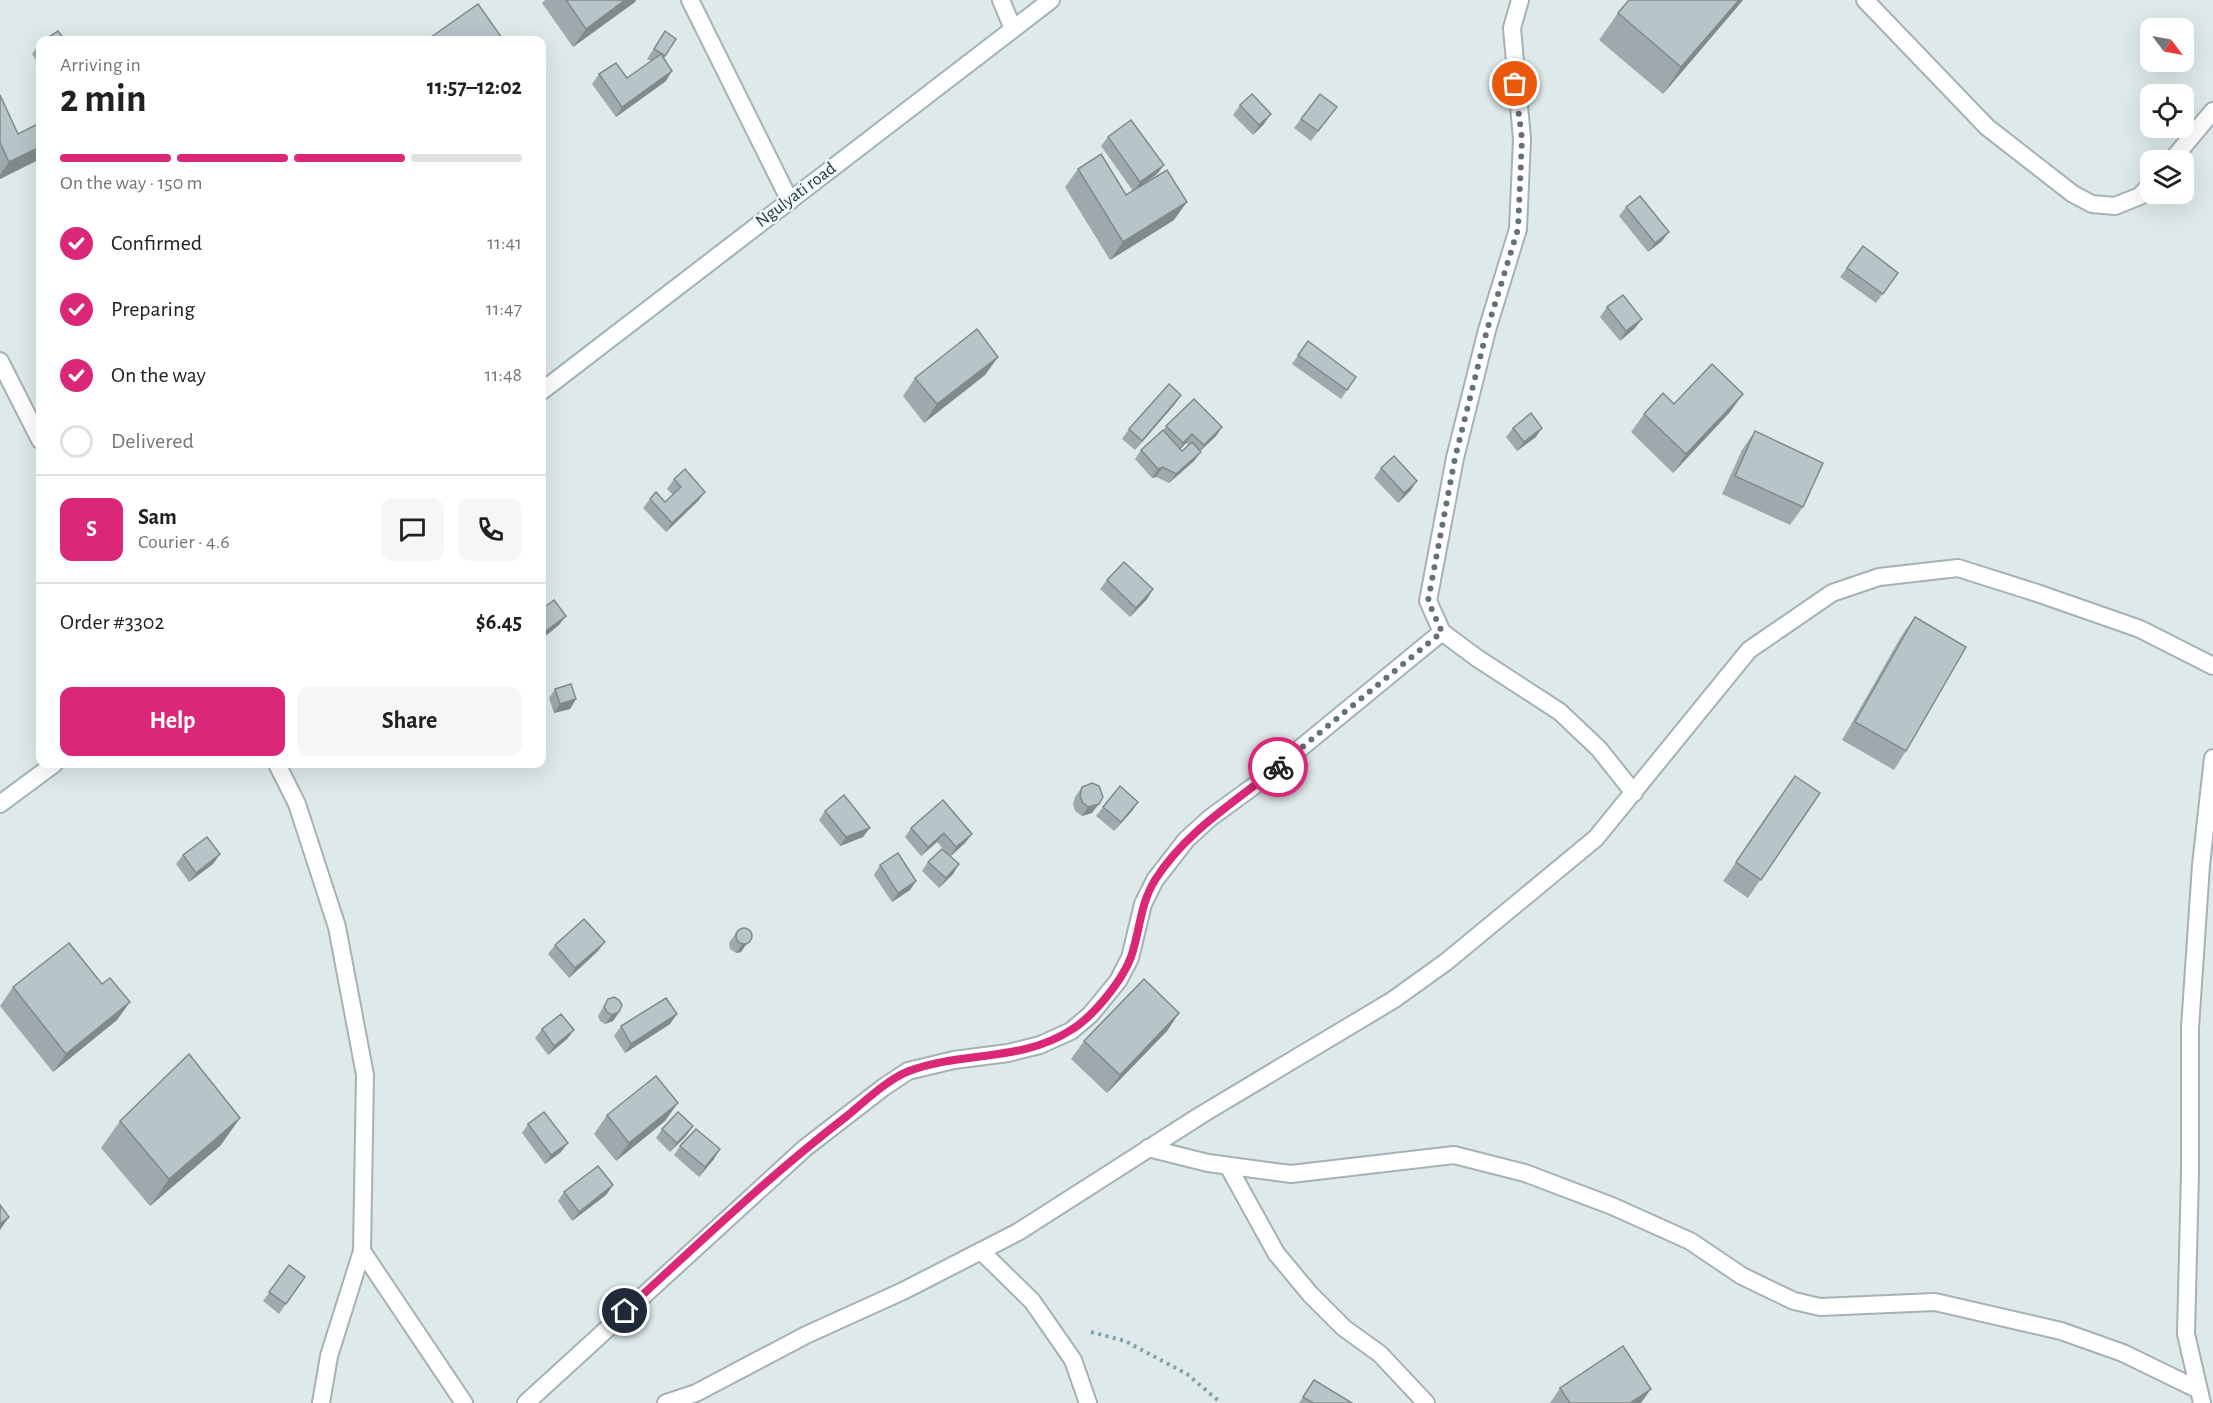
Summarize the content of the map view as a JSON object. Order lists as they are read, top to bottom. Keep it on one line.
{"streets":{"street":["Ngulyati road"]},"north":"bottom right","page":{"heading":["2 min","Arriving in","11:57–12:02"],"panel":["Sam","Courier · 4.6","Order #3302","$6.45"],"bar":"On the way · 150 m","list":[["Confirmed","11:41"],["Preparing","11:47"],["On the way","11:48"],"Delivered"],"round":"S","buttons":["Help","Share"]}}
